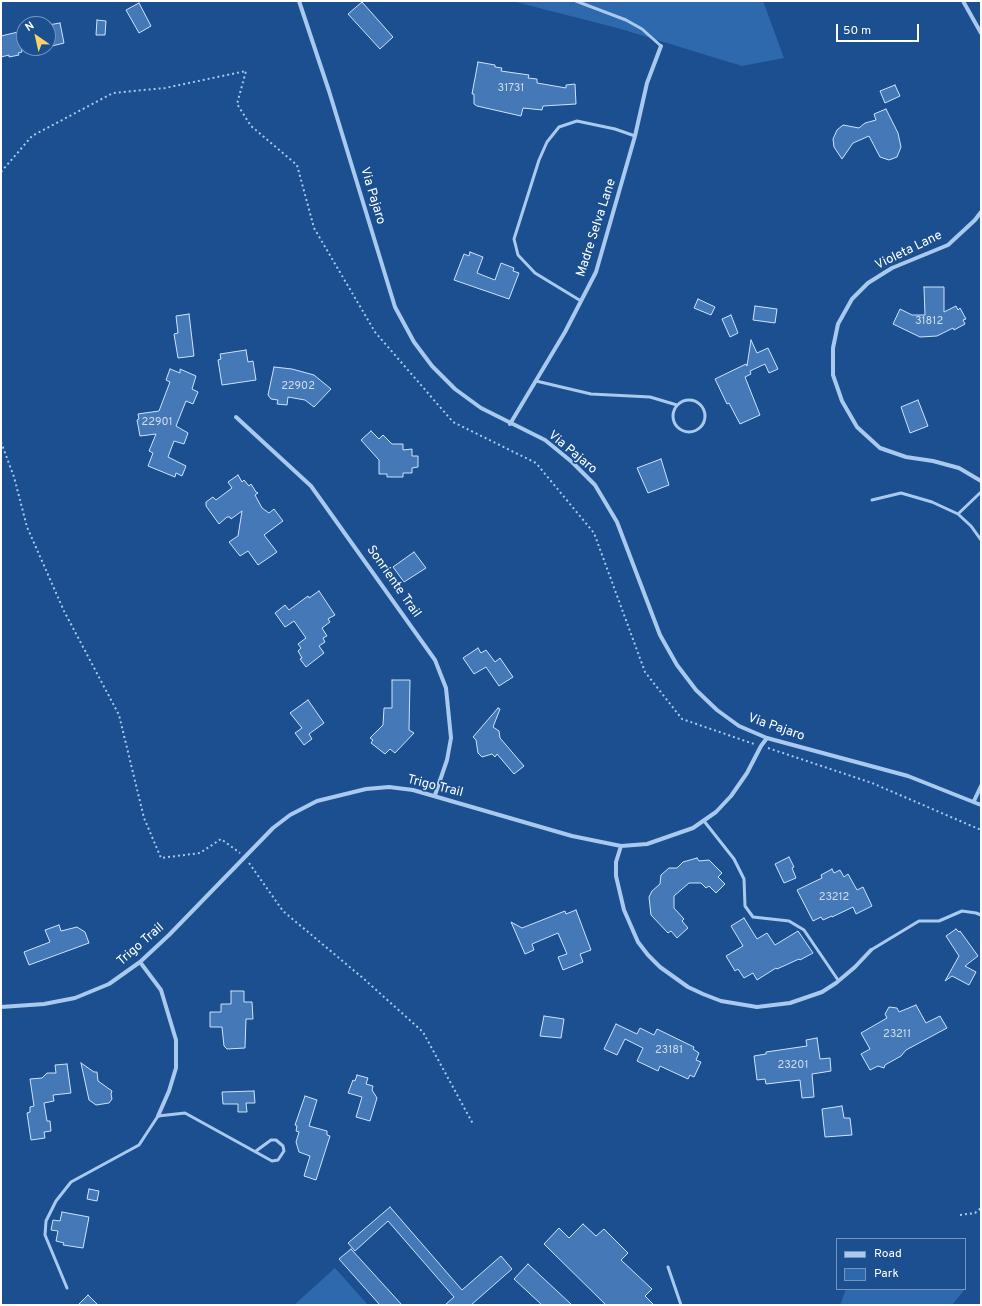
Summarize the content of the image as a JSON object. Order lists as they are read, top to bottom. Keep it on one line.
{"streets":{"street":["Via Pajaro","Madre Selva Lane","Violeta Lane","Sonriente Trail","Trigo Trail"]},"crossings":[["Via Pajaro","Madre Selva Lane"],["Via Pajaro","Trigo Trail"],["Sonriente Trail","Trigo Trail"]],"house_numbers":["31731","31812","22902","22901","23212","23211","23181","23201"],"legend":["Road","Park"],"scale_bar":"50 m","north":"top left"}
